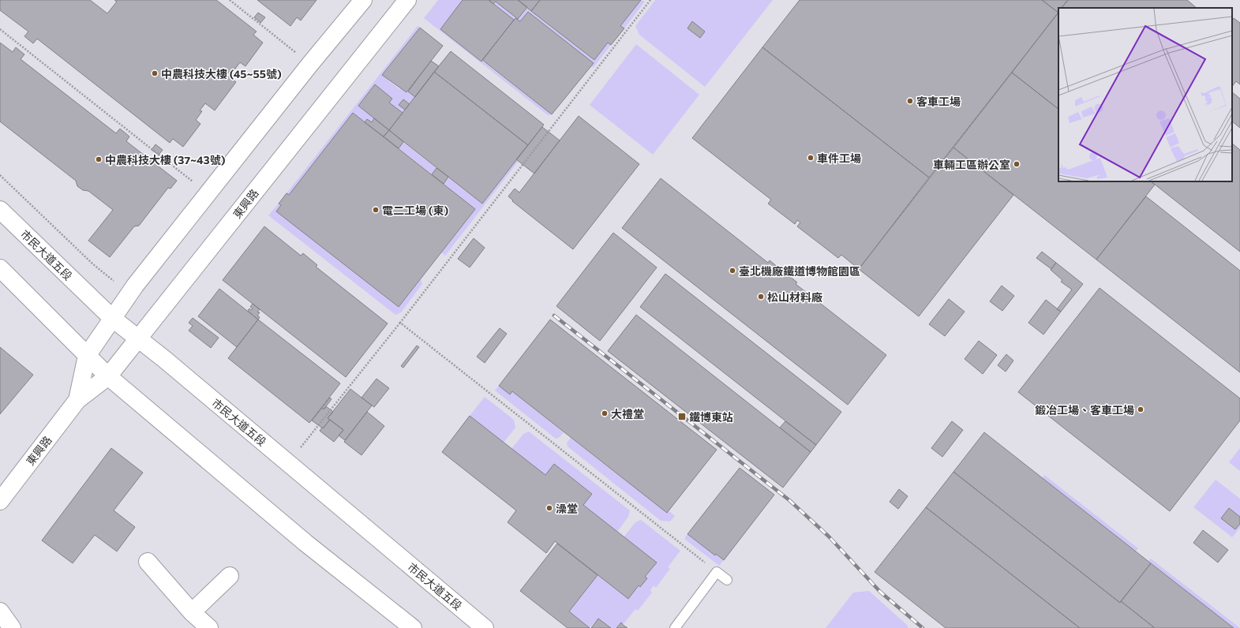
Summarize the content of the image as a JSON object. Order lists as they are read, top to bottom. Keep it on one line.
{"streets":{"street":["東興路","市民大道五段"]},"crossings":[["東興路","市民大道五段"]],"places":{"other":["中農科技大樓 (45~55號)","客車工場","車件工場","中農科技大樓 (37~43號)","車輛工區辦公室","電二工場 (東)","臺北機廠鐵道博物館園區","松山材料廠","鍛冶工場、客車工場","大禮堂","澡堂"],"transit":["鐵博東站"]}}
